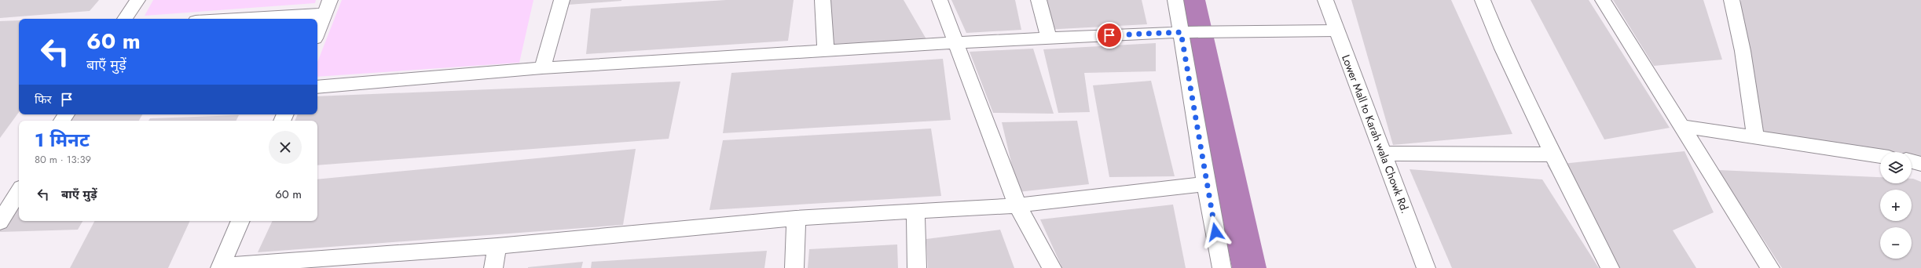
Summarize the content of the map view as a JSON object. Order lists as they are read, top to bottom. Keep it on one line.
{"streets":{"street":["Lower Mall to Karah wala Chowk Rd."]},"page":{"turn":["60 m","बाएँ मुड़ें"],"then":"फिर","heading":["1 मिनट","80 m · 13:39"],"map_buttons":["+","−"],"list":[{"name":"बाएँ मुड़ें","value":"60 m"}]}}
